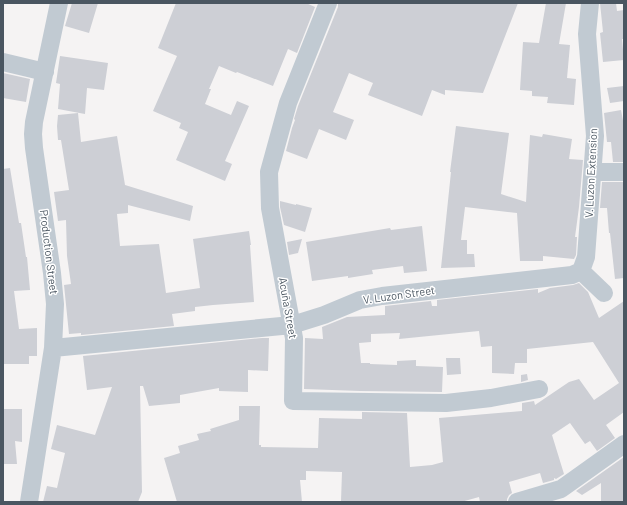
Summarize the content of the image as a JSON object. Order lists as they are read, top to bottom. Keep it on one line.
{"streets":{"street":["V. Luzon Extension","Production Street","V. Luzon Street","Acuña Street"]},"crossings":[["V. Luzon Extension","V. Luzon Street"],["Production Street","V. Luzon Street"],["V. Luzon Street","Acuña Street"]]}
